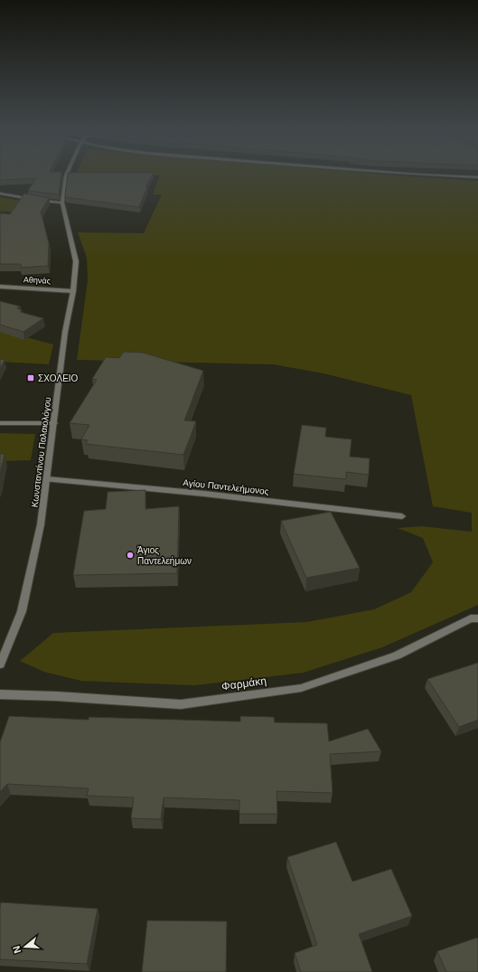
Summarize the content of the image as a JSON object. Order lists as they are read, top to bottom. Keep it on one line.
{"streets":{"street":["Αθηνάς","Κωνσταντίνου Παλαιολόγου","Αγίου Παντελεήμονος","Φαρμάκη"]},"crossings":[["Αθηνάς","Κωνσταντίνου Παλαιολόγου"],["Κωνσταντίνου Παλαιολόγου","Αγίου Παντελεήμονος"]],"places":{"transit":["ΣΧΟΛΕΙΟ"],"other":["Άγιος Παντελεήμων"]},"north":"left"}
